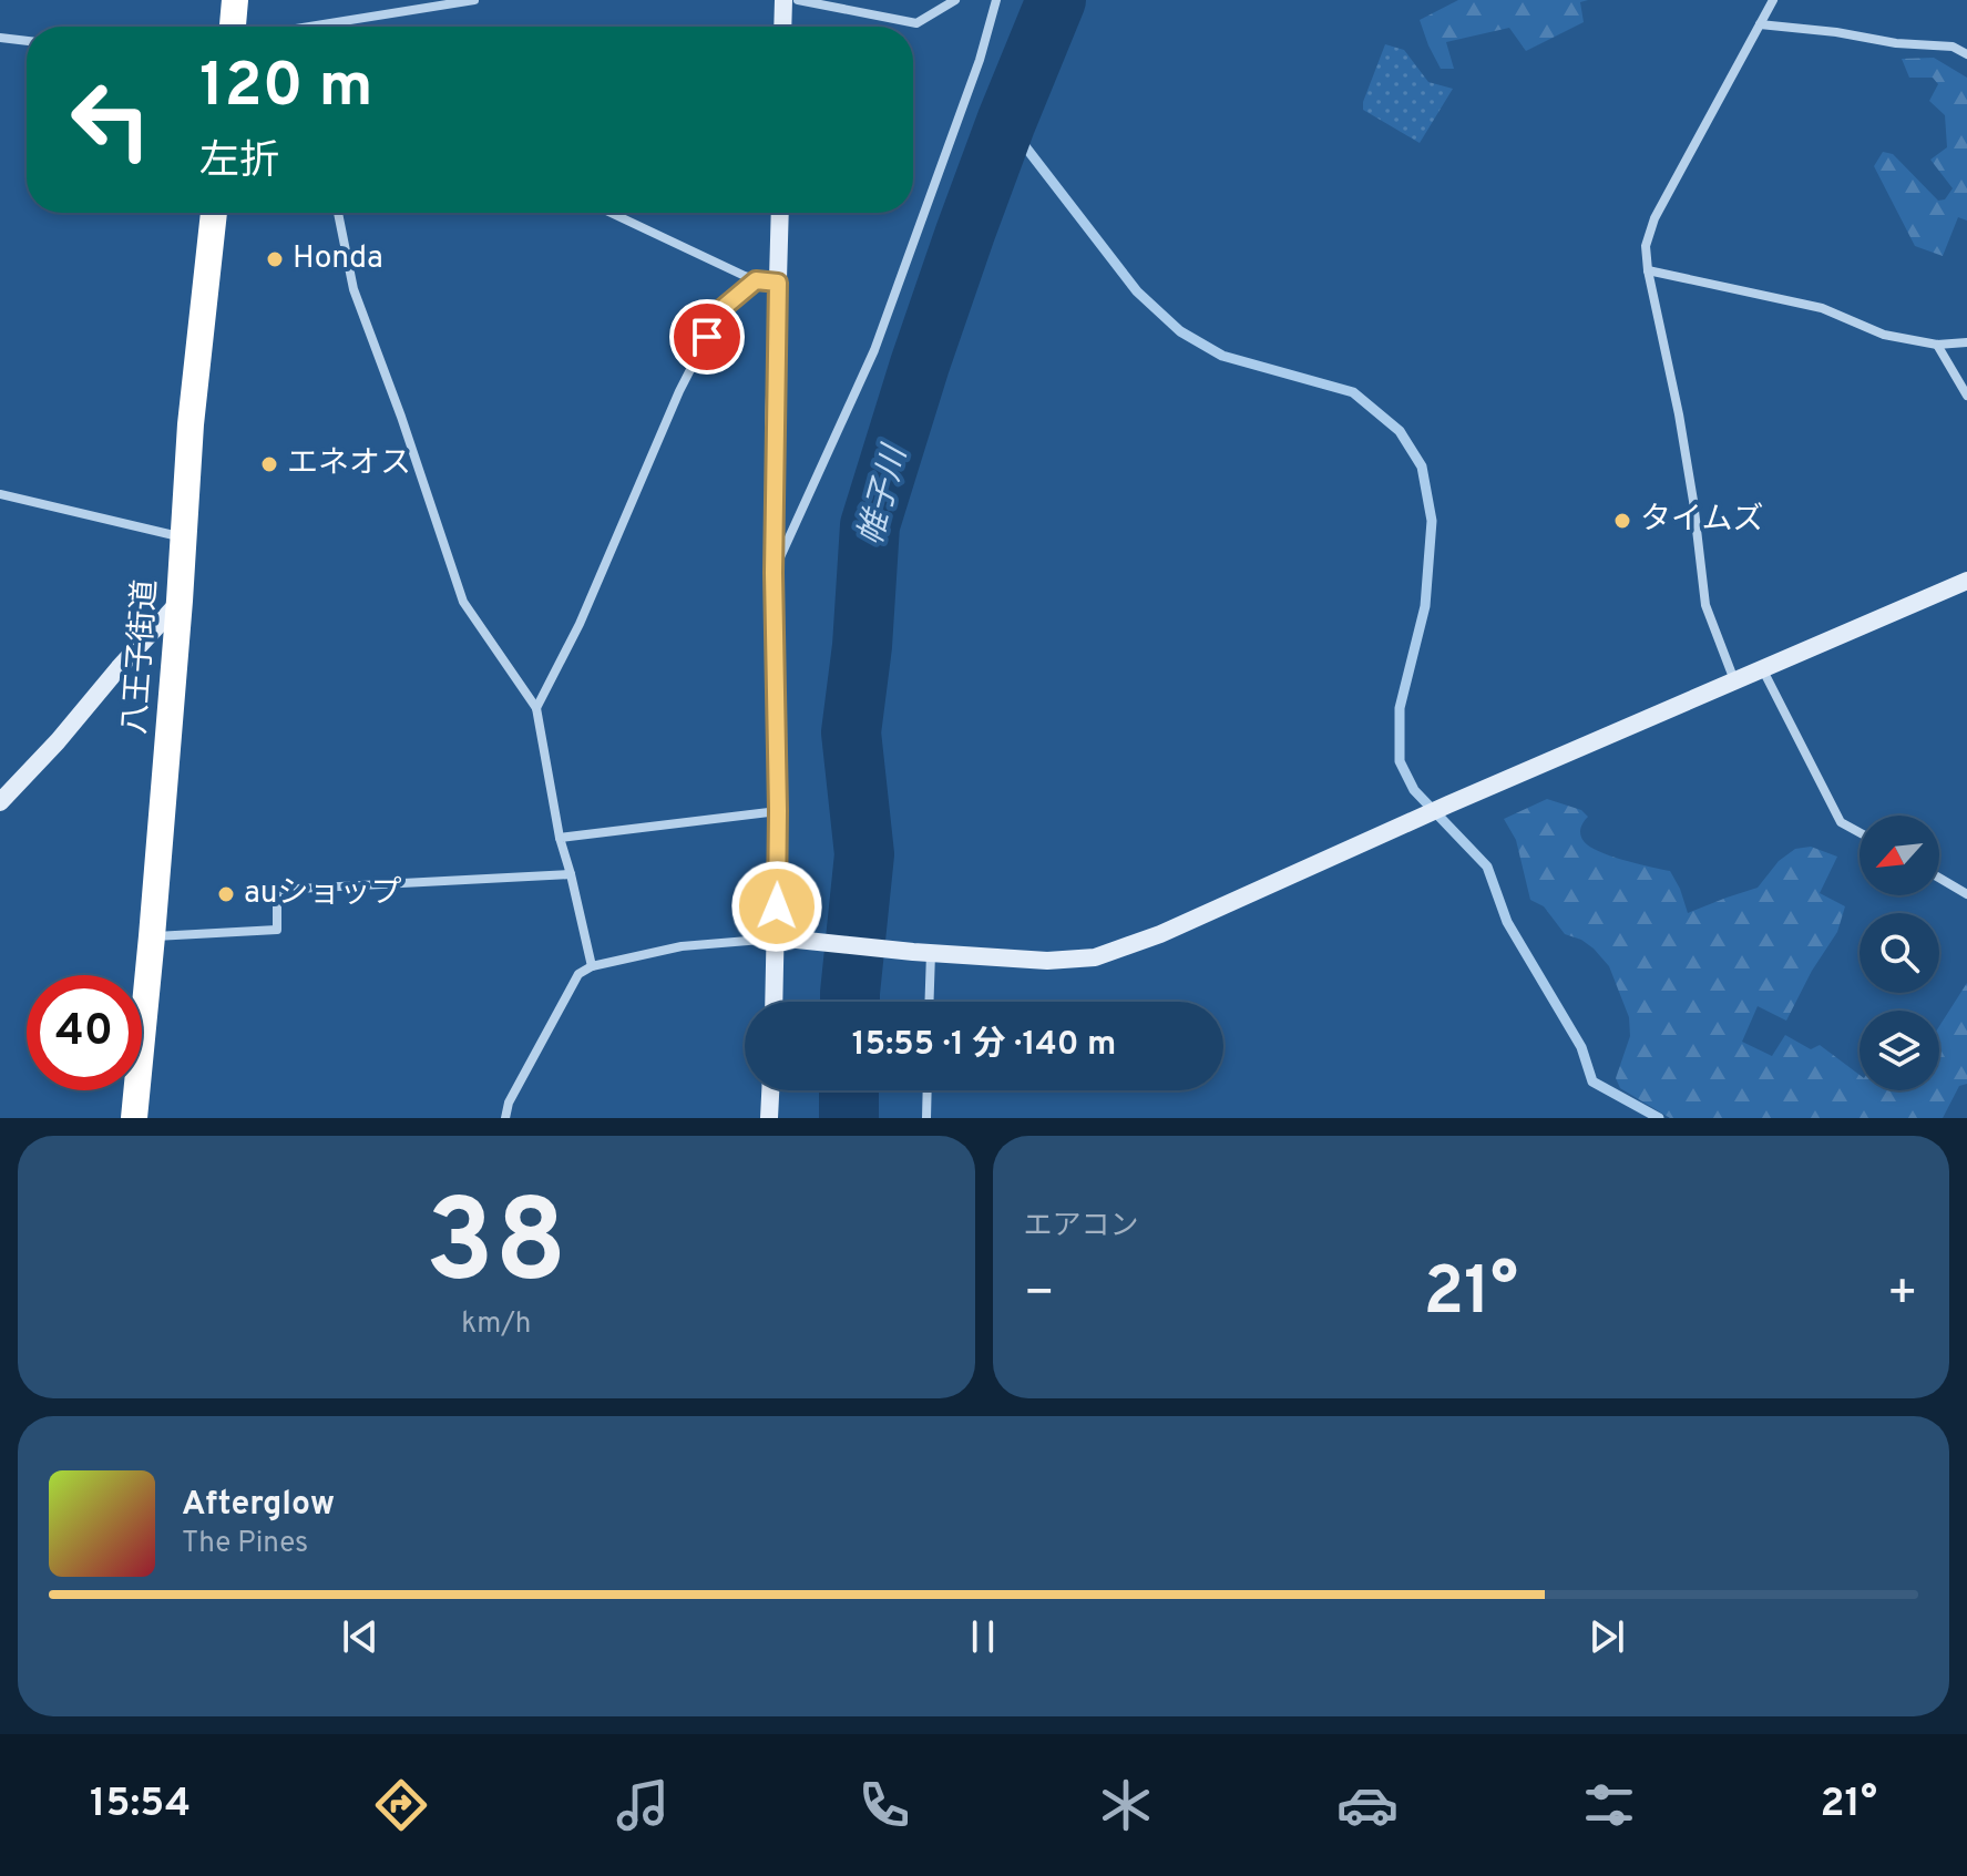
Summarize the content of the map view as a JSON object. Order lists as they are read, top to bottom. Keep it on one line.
{"streets":{"highway":["八王子街道"]},"water":["帷子川"],"places":["Honda","エネオス","タイムズ","auショップ"],"north":"bottom left","page":{"turn":["120 m","左折"],"limit":"40","trip":"15:55 · 1 分 · 140 m","tile":[["38","km/h"],"エアコン"],"heat":["−","21°","+"],"song":["Afterglow","The Pines"],"tabs":["15:54","21°"]}}
